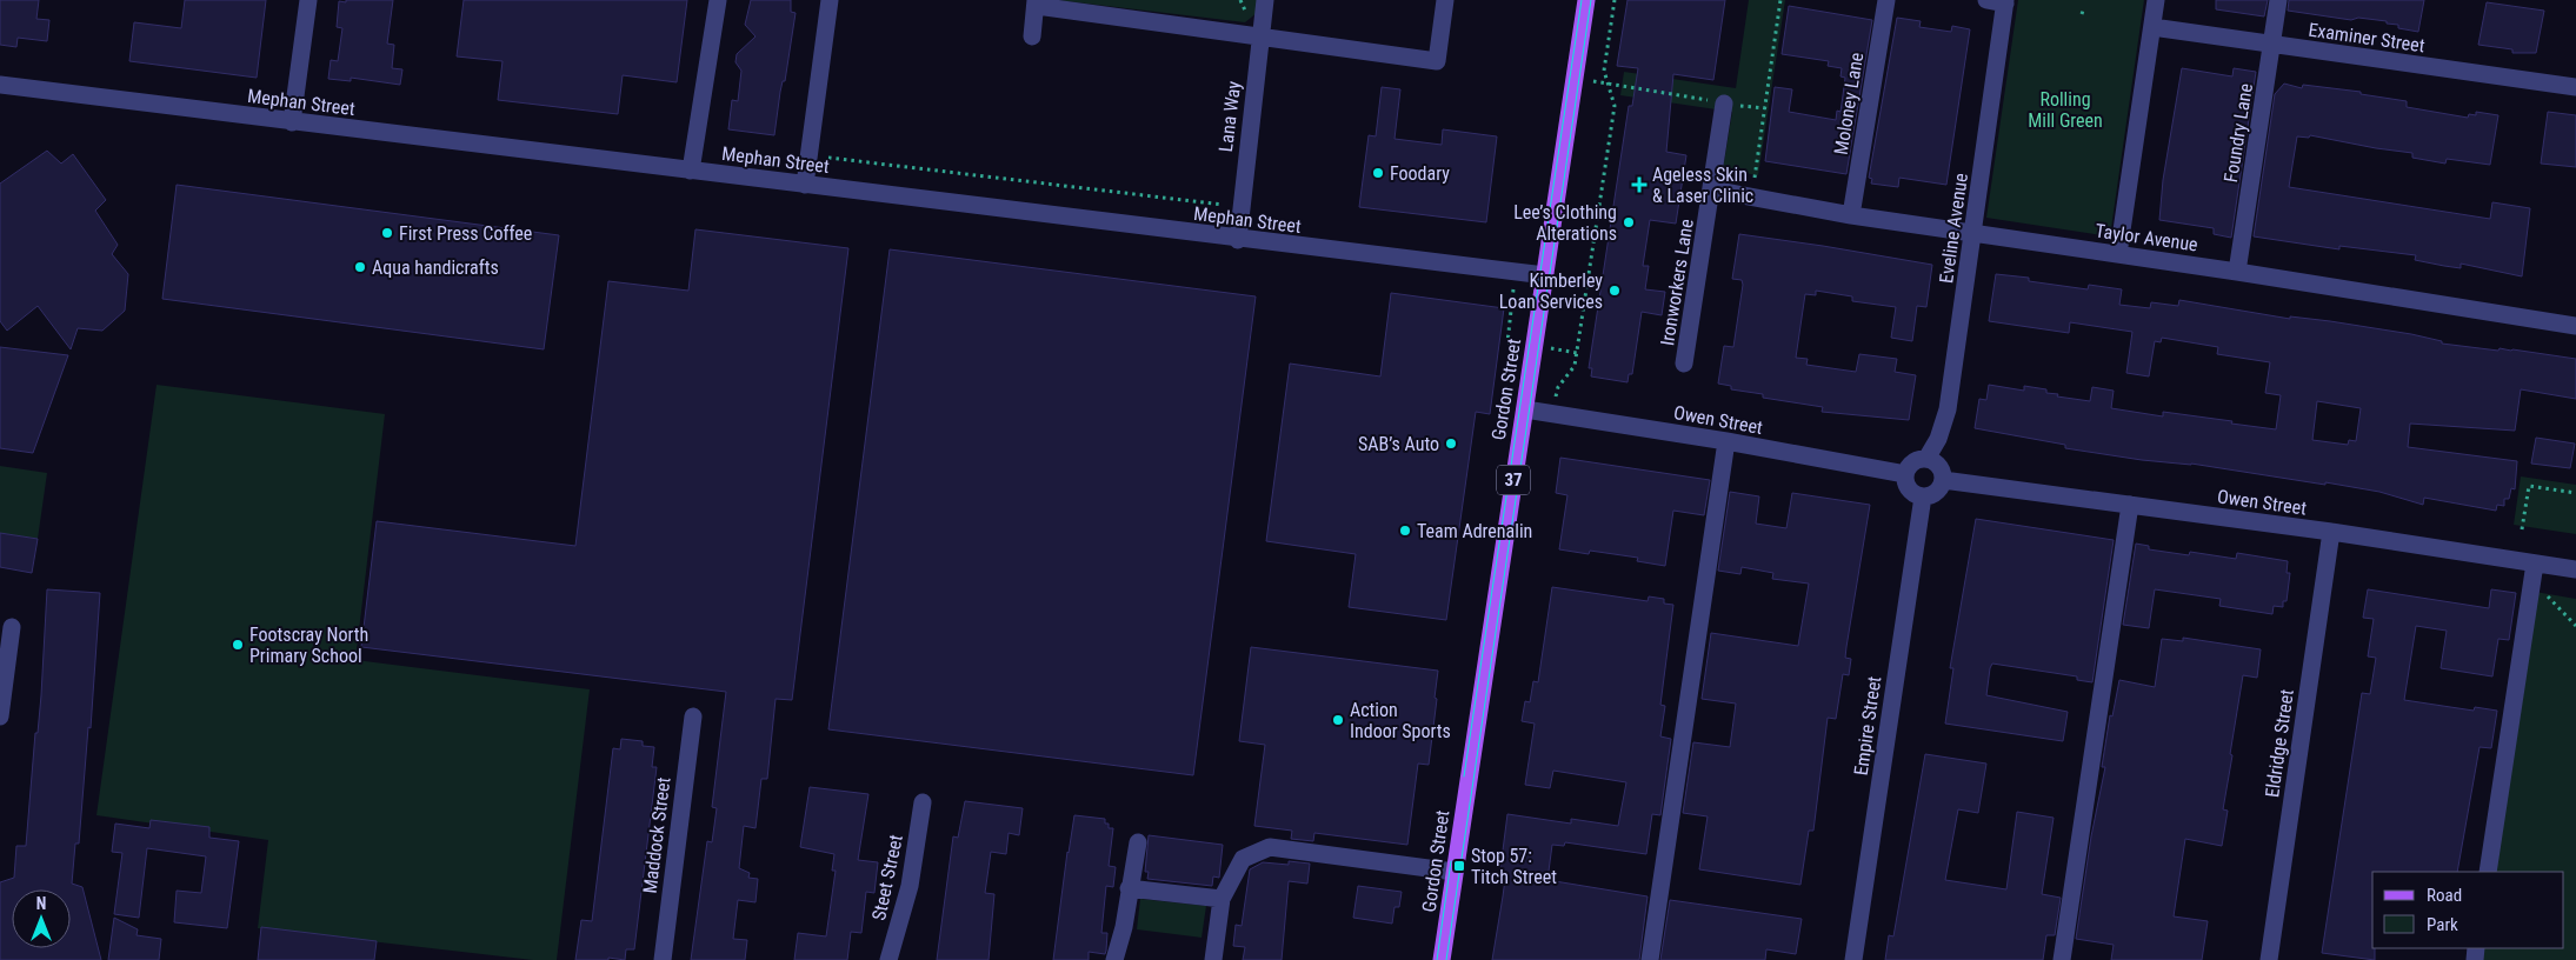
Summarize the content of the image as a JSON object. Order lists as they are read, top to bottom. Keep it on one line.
{"streets":{"main road":["Gordon Street","37"],"street":["Examiner Street","Mephan Street","Moloney Lane","Lana Way","Foundry Lane","Eveline Avenue","Taylor Avenue","Ironworkers Lane","Owen Street","Empire Street","Eldridge Street","Maddock Street","Steet Street"]},"crossings":[["Examiner Street","Foundry Lane"],["Mephan Street","Lana Way"],["Mephan Street","Gordon Street"],["Moloney Lane","Taylor Avenue"],["Foundry Lane","Taylor Avenue"],["Eveline Avenue","Taylor Avenue"],["Eveline Avenue","Owen Street"],["Eveline Avenue","Empire Street"],["Taylor Avenue","Ironworkers Lane"],["Gordon Street","Owen Street"],["Owen Street","Empire Street"],["Owen Street","Eldridge Street"]],"parks":["Rolling Mill Green"],"places":{"other":["Foodary","Lee’s Clothing Alterations","First Press Coffee","Aqua handicrafts","Kimberley Loan Services","SAB’s Auto","Team Adrenalin","Footscray North Primary School","Action Indoor Sports"],"health":["Ageless Skin & Laser Clinic"],"transit":["Stop 57: Titch Street"]},"legend":["Road","Park"],"north":"top"}
